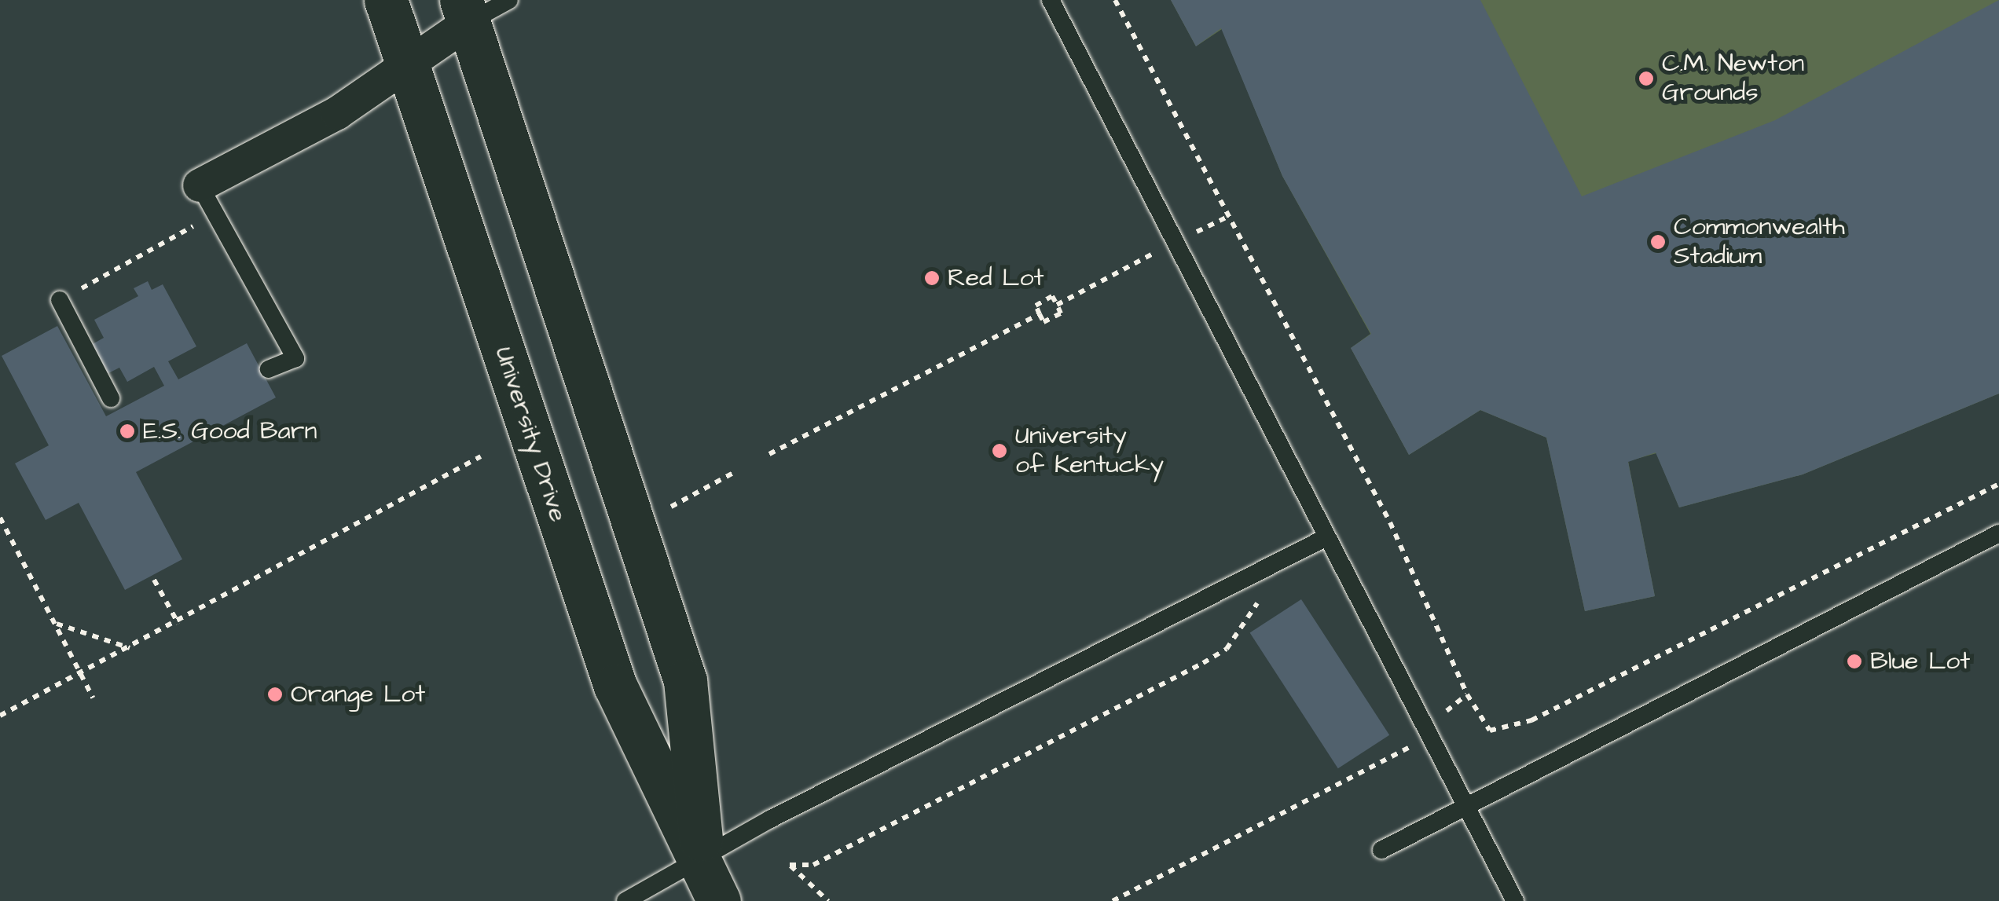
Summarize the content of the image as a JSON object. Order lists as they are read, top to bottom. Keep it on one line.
{"streets":{"street":["University Drive"]},"places":["C.M. Newton Grounds","Commonwealth Stadium","Red Lot","E.S. Good Barn","University of Kentucky","Blue Lot","Orange Lot"]}
